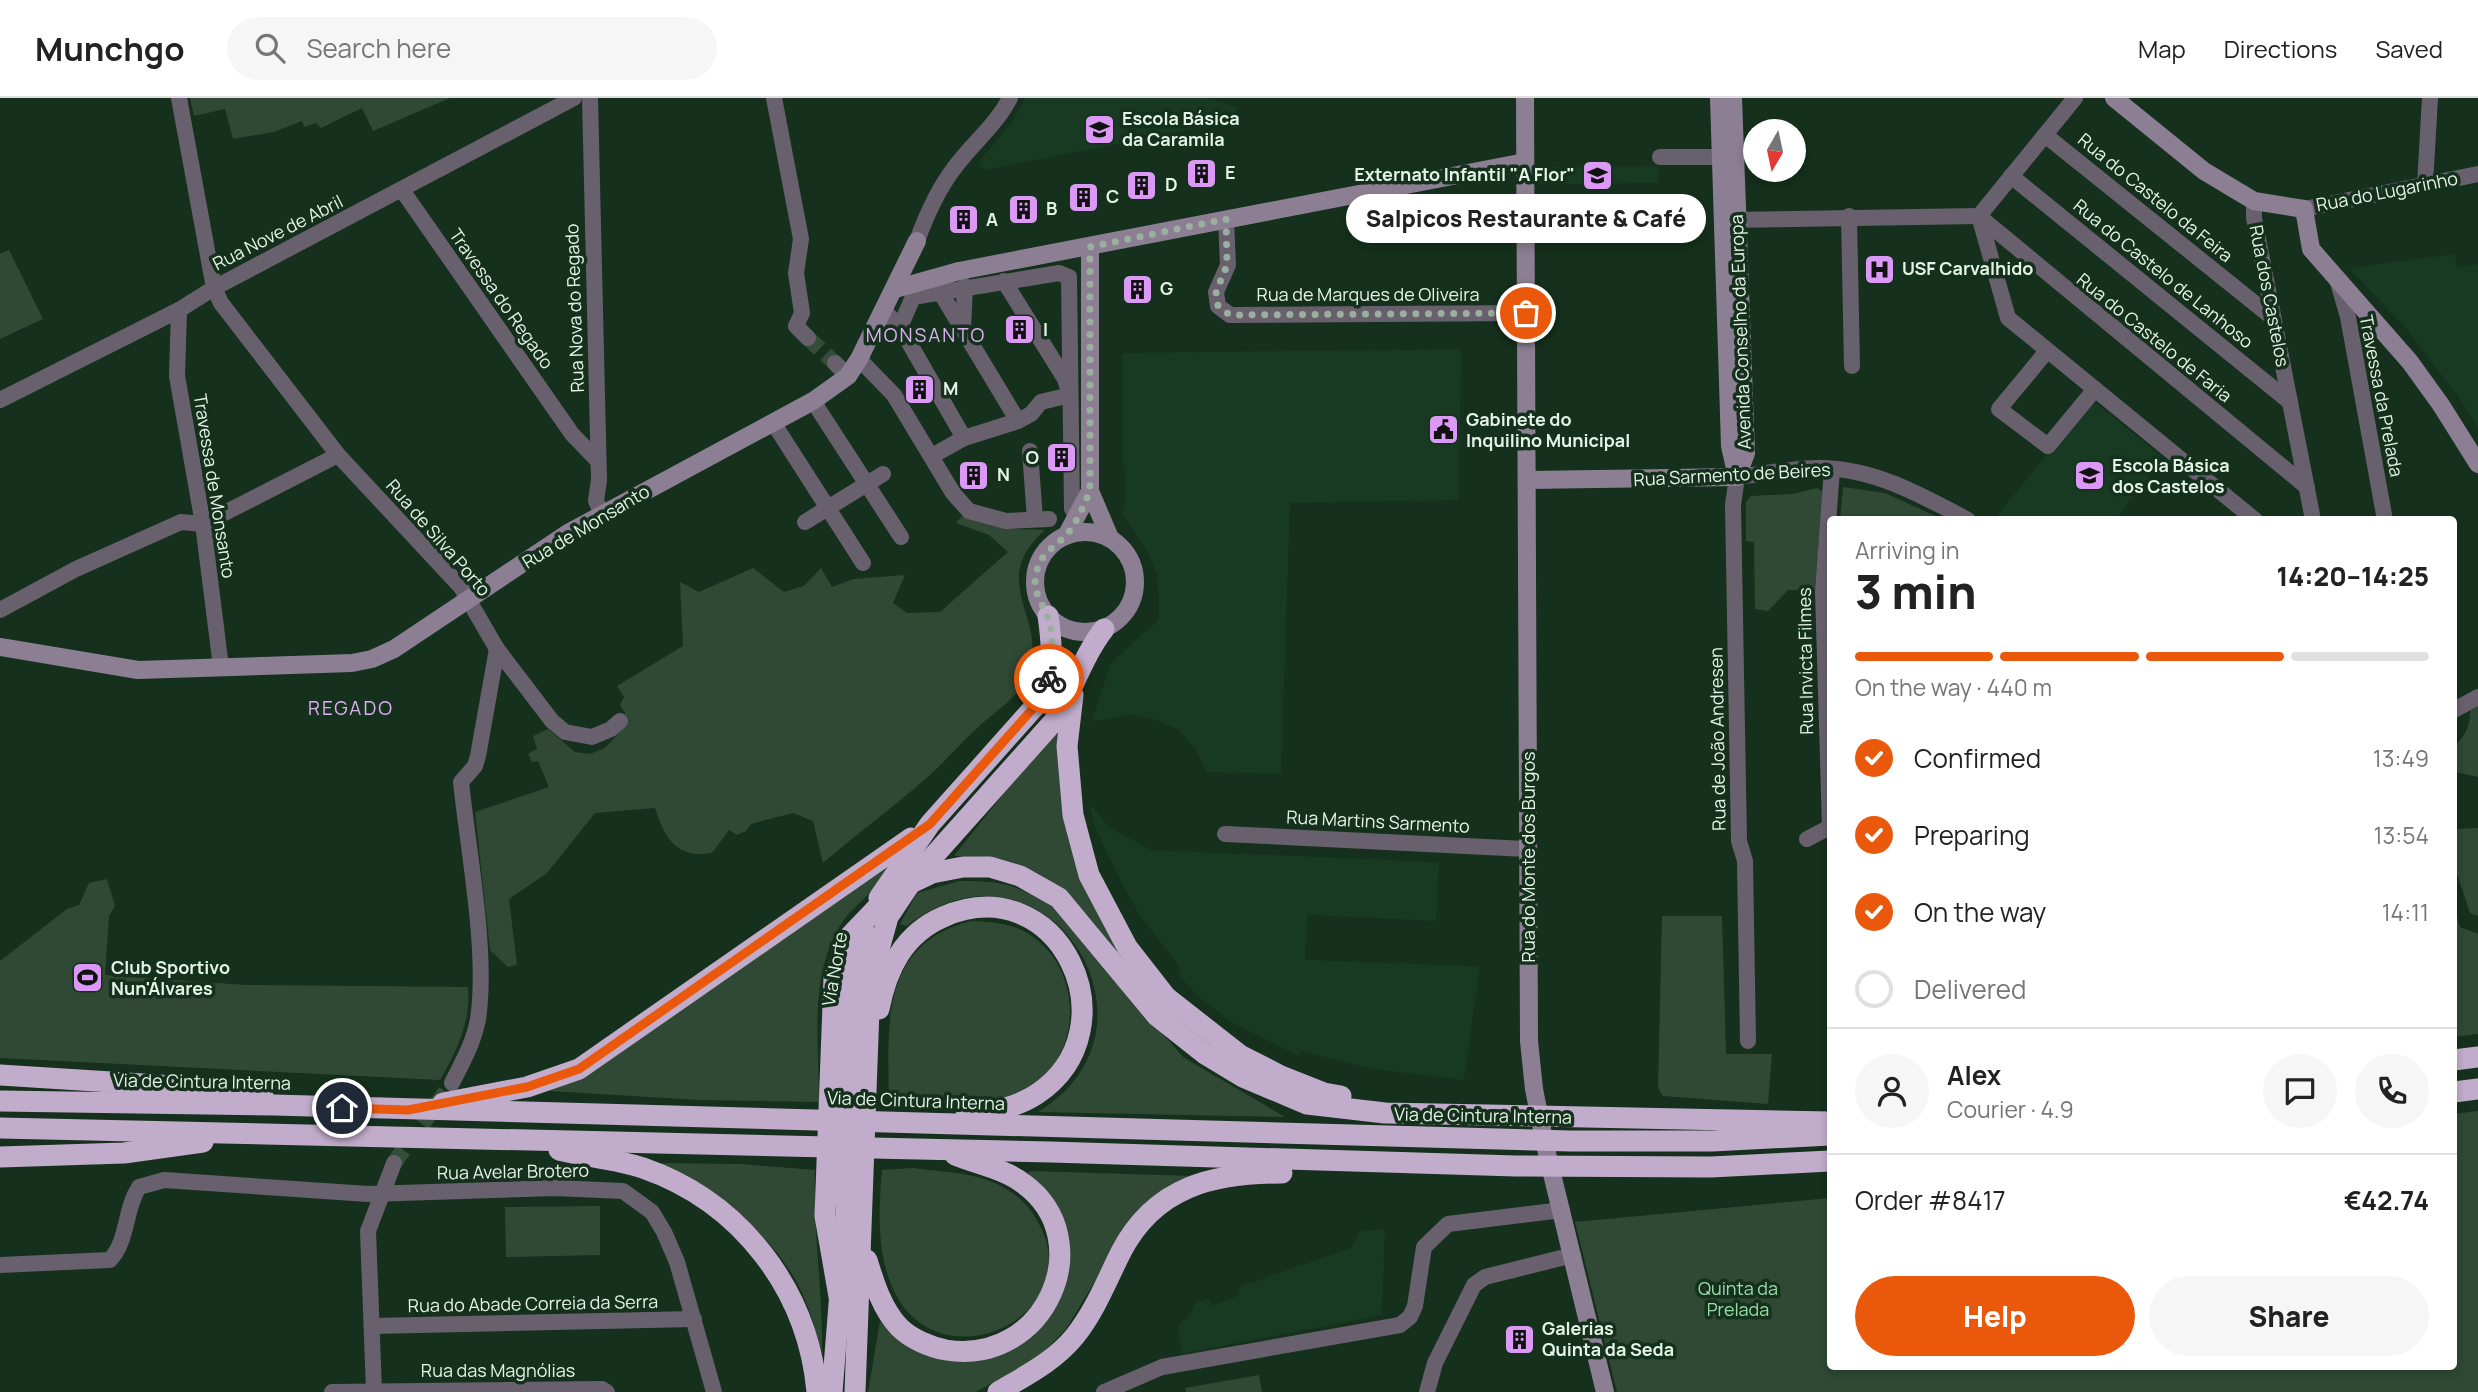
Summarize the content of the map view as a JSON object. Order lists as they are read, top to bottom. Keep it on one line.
{"streets":{"highway":["Via Norte","Via de Cintura Interna"],"main road":["Rua do Lugarinho","Rua dos Castelos","Avenida Conselho da Europa","Rua Sarmento de Beires","Rua de Monsanto","Rua do Monte dos Burgos"],"street":["Rua do Castelo da Feira","Rua Nove de Abril","Rua do Castelo de Lanhoso","Rua de Marques de Oliveira","Travessa do Regado","Rua Nova do Regado","Rua do Castelo de Faria","Travessa da Prelada","Travessa de Monsanto","Rua de Silva Porto","Rua Invicta Filmes","Rua de João Andresen","Rua Martins Sarmento","Rua Avelar Brotero","Rua do Abade Correia da Serra","Rua das Magnólias"]},"crossings":[["Rua do Lugarinho","Rua dos Castelos"],["Rua do Castelo da Feira","Rua dos Castelos"],["Rua Nove de Abril","Travessa do Regado"],["Rua Nove de Abril","Travessa de Monsanto"],["Rua Nove de Abril","Rua de Silva Porto"],["Rua do Castelo de Lanhoso","Rua dos Castelos"],["Rua de Marques de Oliveira","Rua do Monte dos Burgos"],["Rua dos Castelos","Rua do Castelo de Faria"],["Travessa do Regado","Rua Nova do Regado"],["Rua Nova do Regado","Rua de Monsanto"],["Avenida Conselho da Europa","Rua Sarmento de Beires"],["Avenida Conselho da Europa","Rua de João Andresen"],["Rua Sarmento de Beires","Rua Invicta Filmes"],["Rua Sarmento de Beires","Rua de João Andresen"],["Rua Sarmento de Beires","Rua do Monte dos Burgos"],["Travessa de Monsanto","Rua de Monsanto"],["Rua de Monsanto","Rua de Silva Porto"],["Rua Martins Sarmento","Rua do Monte dos Burgos"],["Rua Avelar Brotero","Rua do Abade Correia da Serra"]],"districts":["MONSANTO","REGADO"],"parks":["Quinta da Prelada"],"places":{"school or university":["Escola Básica da Caramila","Externato Infantil \"A Flor\"","Escola Básica dos Castelos"],"building":["E","D","C","B","A","G","I","M","O","N","Galerias Quinta da Seda"],"hospital":["USF Carvalhido"],"other":["Salpicos Restaurante & Café"],"public building":["Gabinete do Inquilino Municipal"],"sports":["Club Sportivo Nun'Álvares"]},"north":"bottom","page":{"header":"Munchgo","search":"Search here","nav":["Map","Directions","Saved"],"bubble":"Salpicos Restaurante & Café","heading":["3 min","Arriving in","14:20–14:25"],"panel":["Alex","Courier · 4.9","Order #8417","€42.74"],"bar":"On the way · 440 m","list":[["Confirmed","13:49"],["Preparing","13:54"],["On the way","14:11"],"Delivered"],"buttons":["Help","Share"]}}
